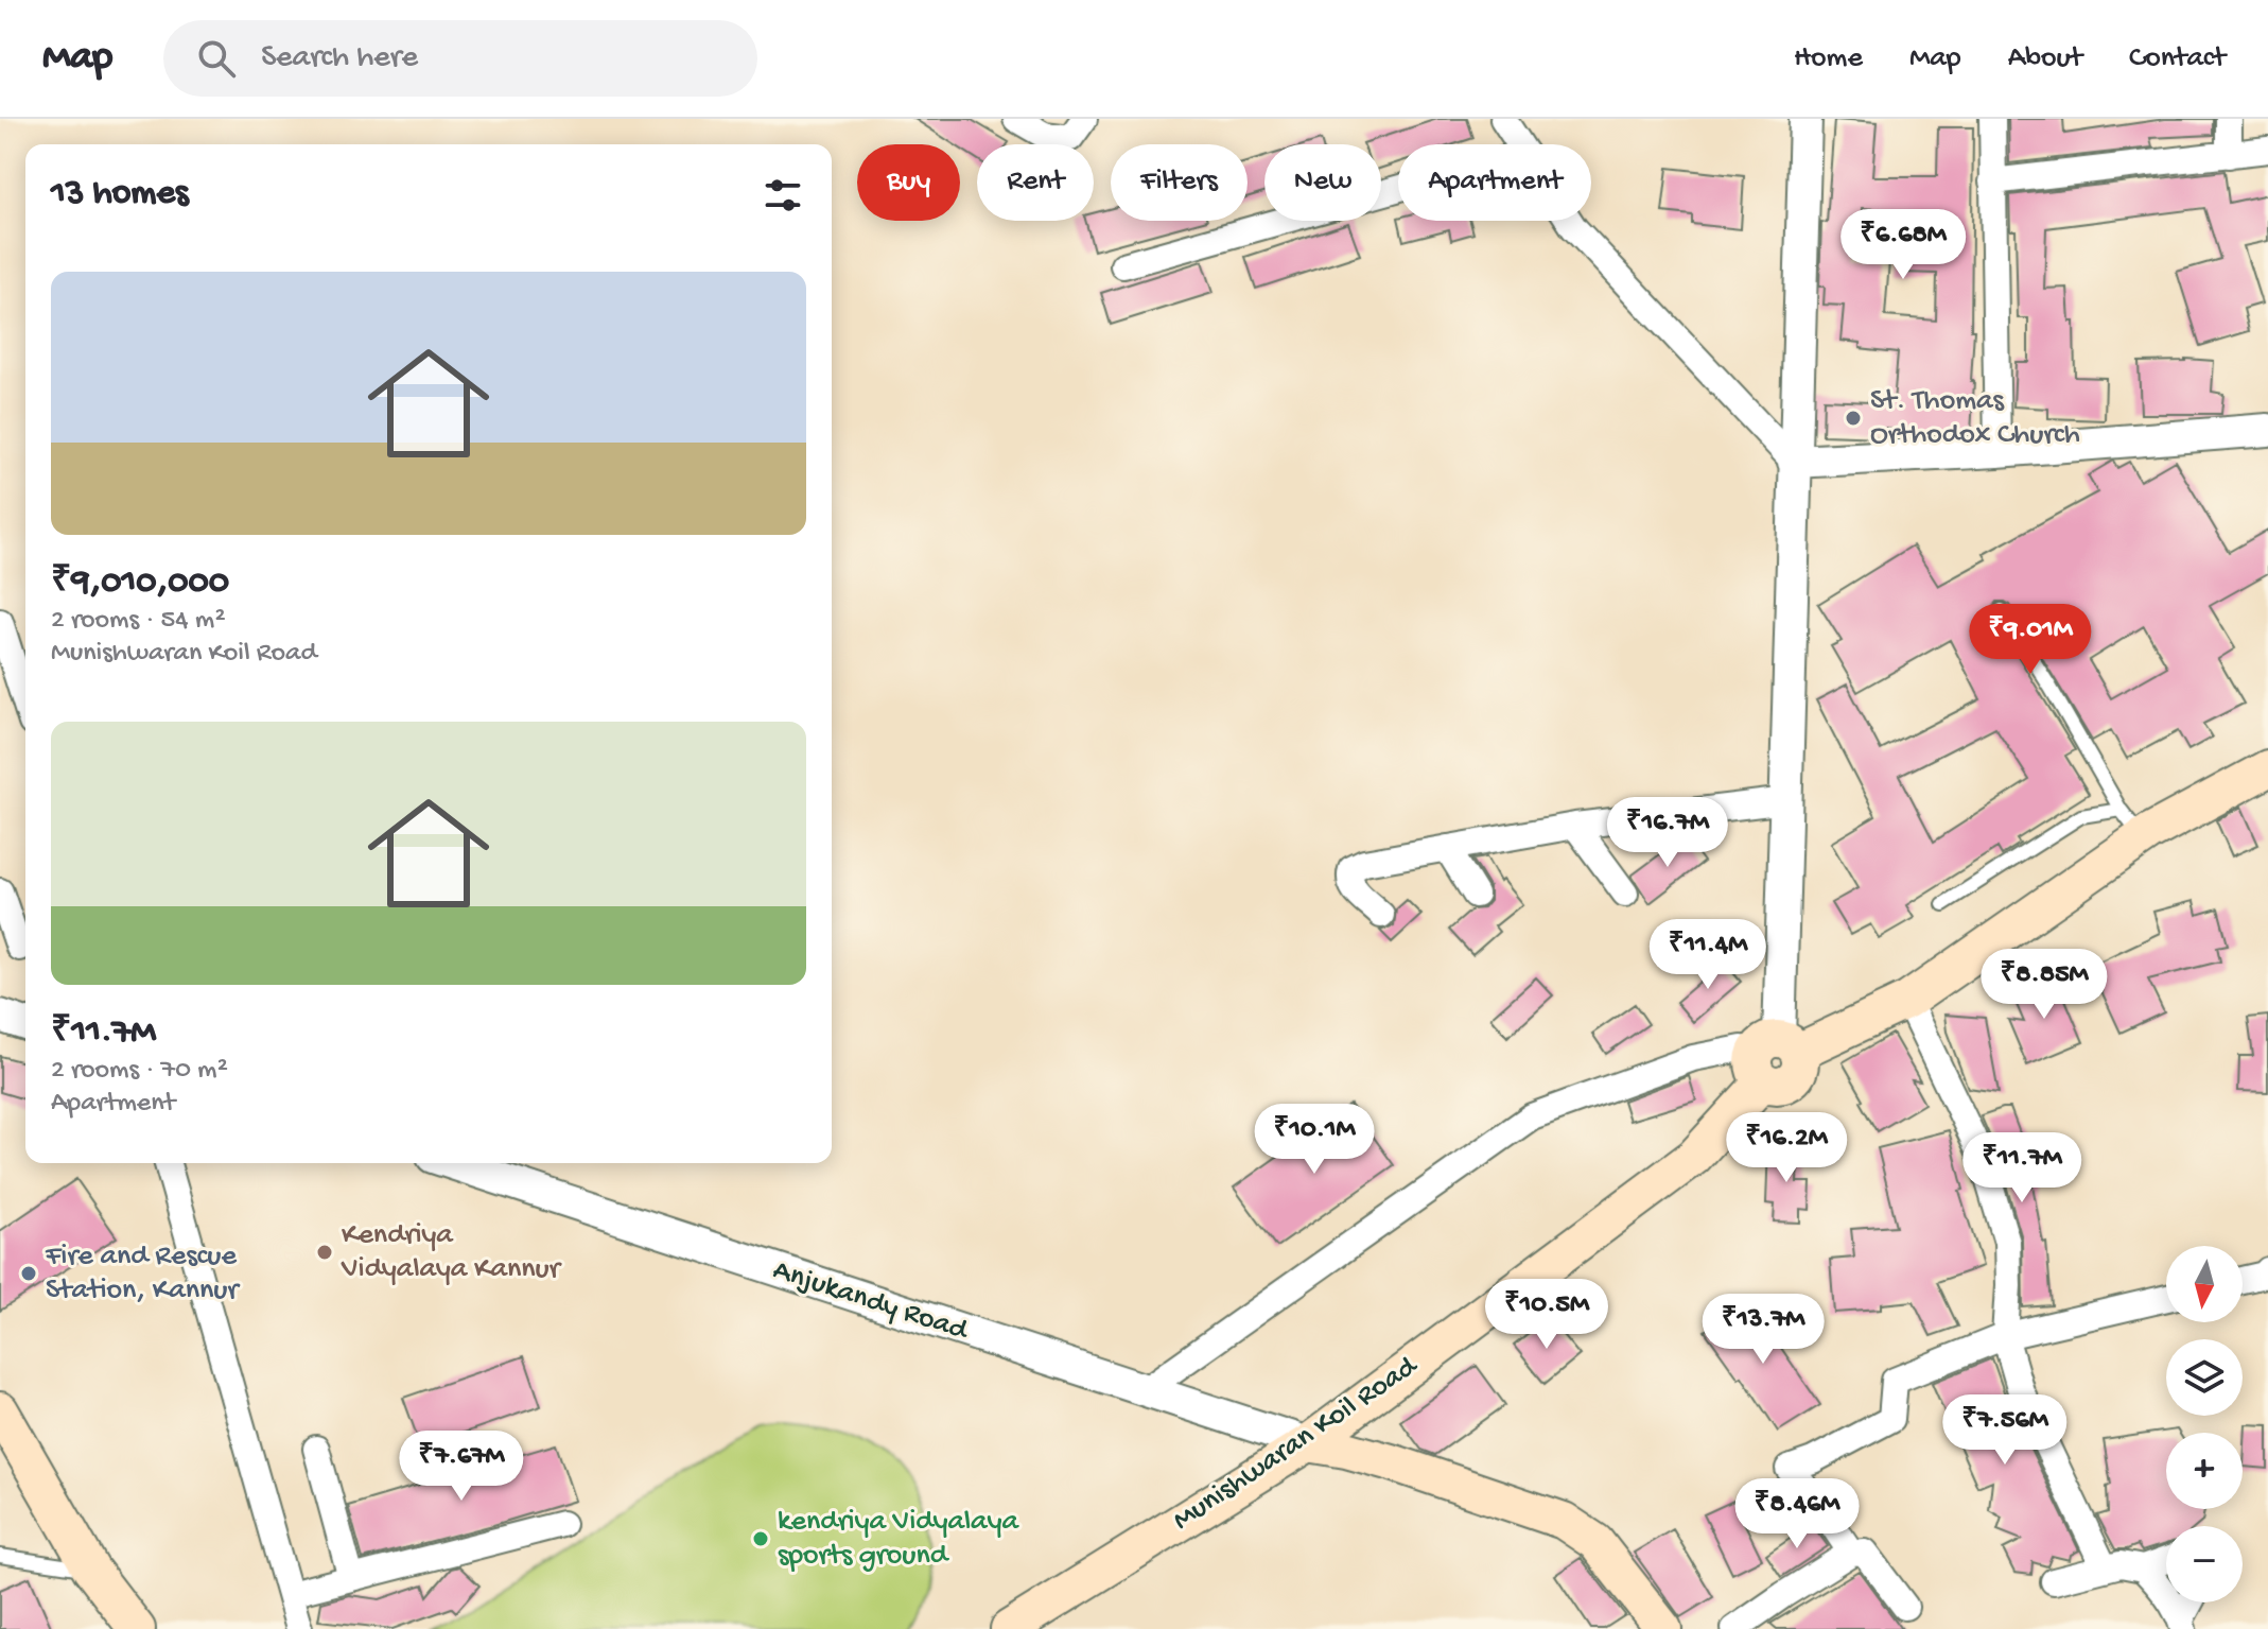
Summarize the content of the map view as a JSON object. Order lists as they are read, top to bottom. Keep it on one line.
{"streets":{"main road":["Munishwaran Koil Road"],"street":["Anjukandy Road"]},"crossings":[["Anjukandy Road","Munishwaran Koil Road"]],"places":["St. Thomas Orthodox Church","Kendriya Vidyalaya Kannur","Fire and Rescue Station, Kannur","kendriya Vidyalaya sports ground"],"north":"bottom","page":{"header":"Map","search":"Search here","nav":["Home","Map","About","Contact"],"chip":["Buy","Rent","Filters","New","Apartment"],"heading":"13 homes","price":["₹6.68M","₹9.01M","₹16.7M","₹11.4M","₹8.85M","₹10.1M","₹16.2M","₹11.7M","₹10.5M","₹13.7M","₹7.56M","₹7.67M","₹8.46M"],"list":[{"name":"₹9,010,000","note":"2 rooms · 54 m² · Munishwaran Koil Road"},{"name":"₹11.7M","note":"2 rooms · 70 m² · Apartment"}],"map_buttons":["+","−"]}}
